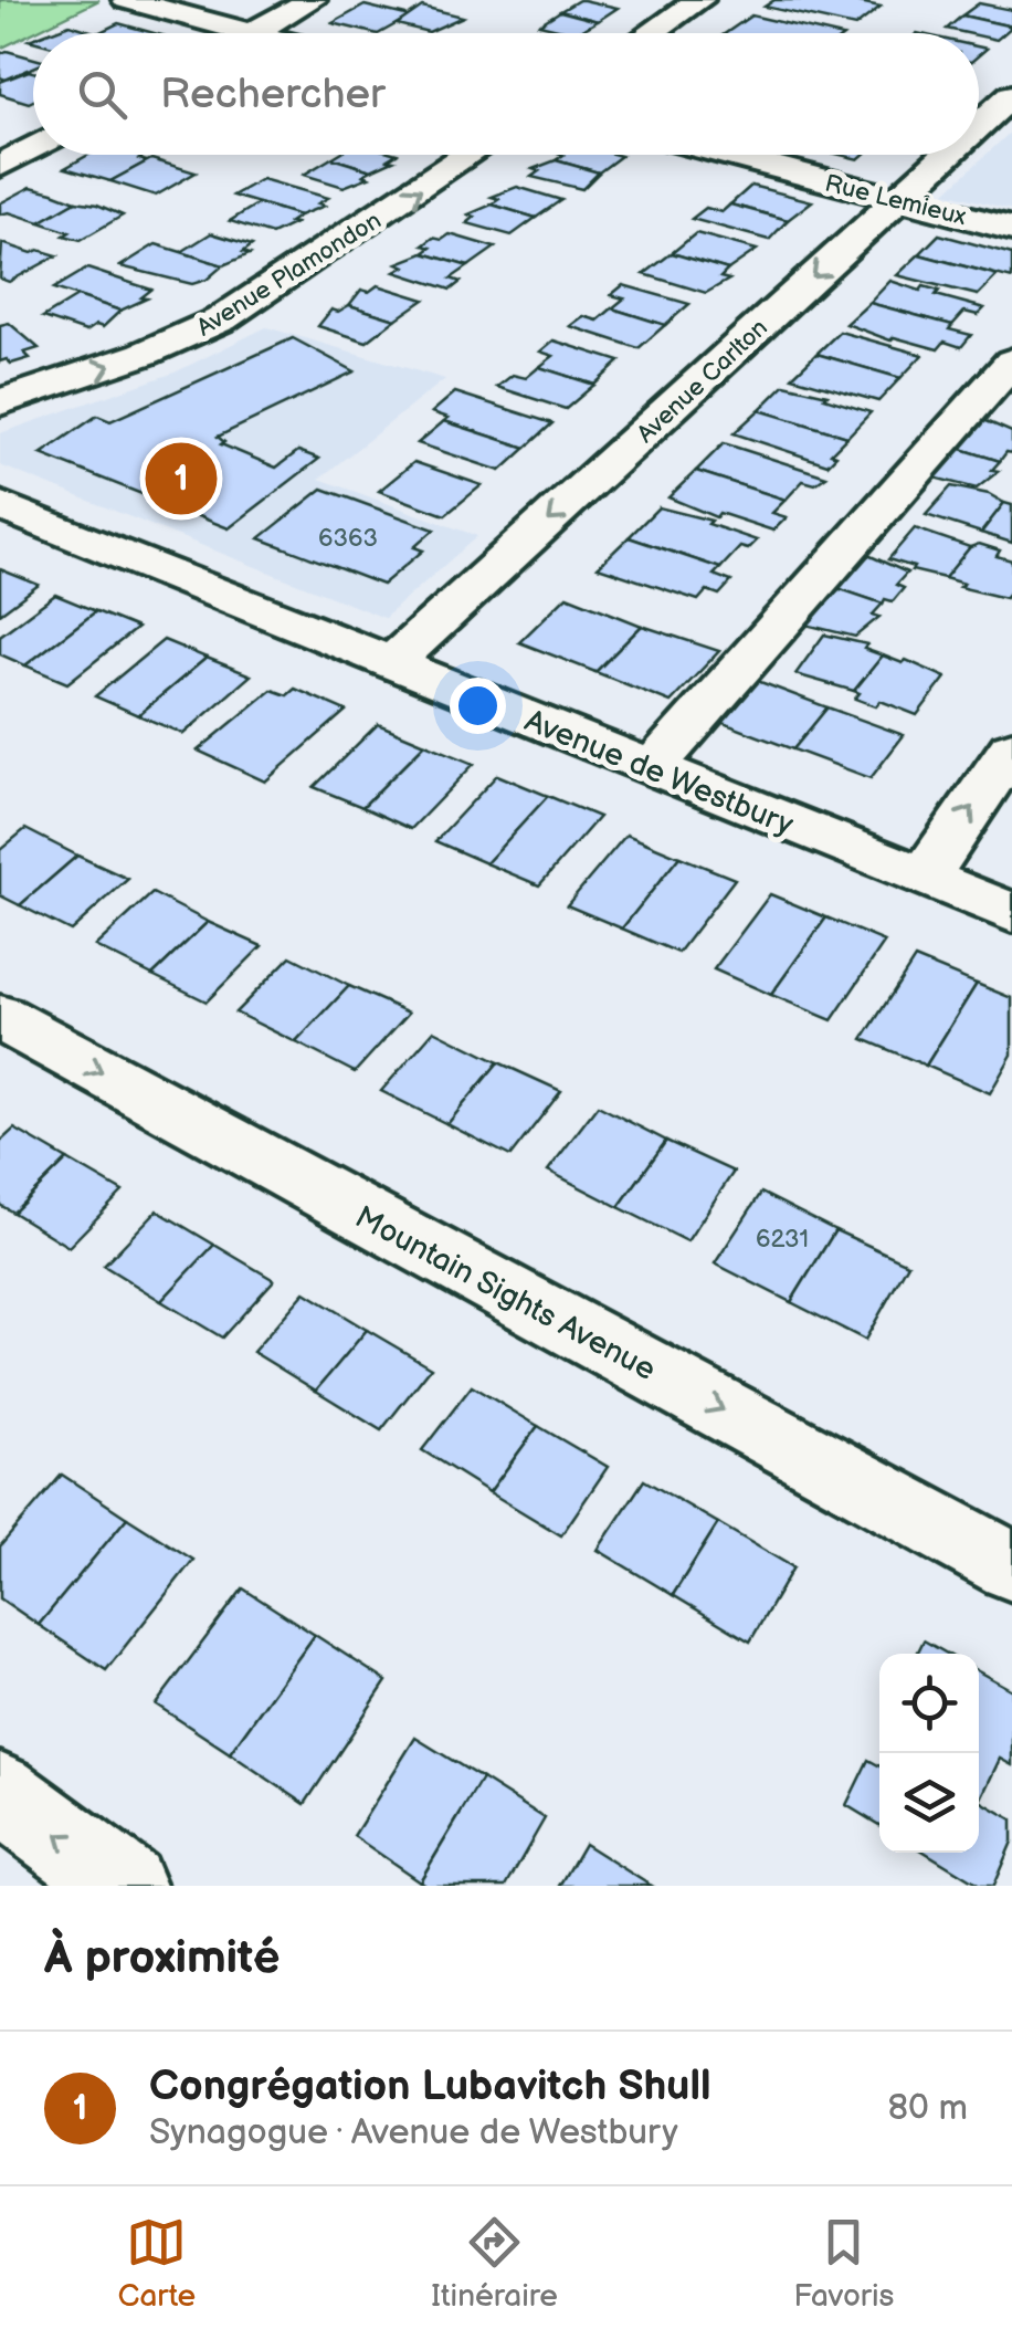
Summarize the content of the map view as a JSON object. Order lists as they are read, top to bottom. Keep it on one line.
{"streets":{"street":["Rue Lemieux","Avenue Plamondon","Avenue Carlton","Avenue de Westbury","Mountain Sights Avenue"]},"crossings":[["Rue Lemieux","Avenue Carlton"],["Avenue Carlton","Avenue de Westbury"]],"one_way":["Avenue Plamondon","Mountain Sights Avenue"],"house_numbers":["6363","6231"],"page":{"search":"Rechercher","pins":"1","heading":"À proximité","list":[{"mark":"1","name":"Congrégation Lubavitch Shull","note":"Synagogue · Avenue de Westbury","value":"80 m"}],"nav":["Carte","Itinéraire","Favoris"]}}
